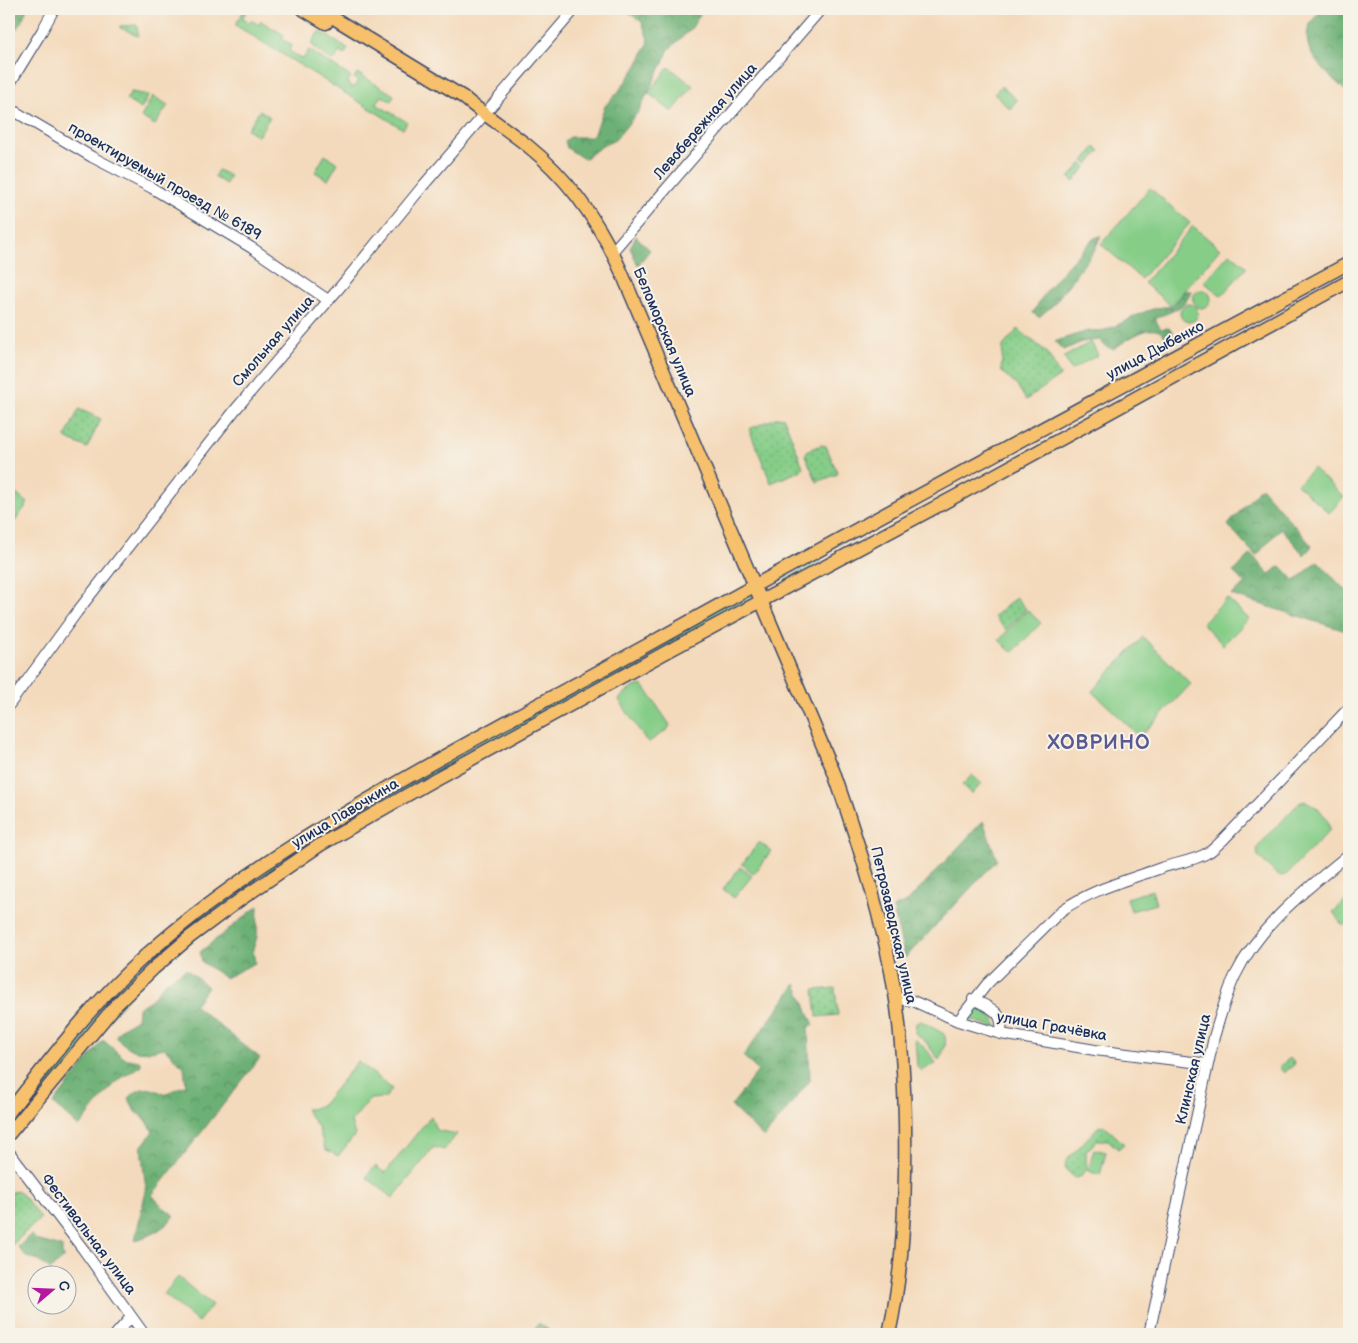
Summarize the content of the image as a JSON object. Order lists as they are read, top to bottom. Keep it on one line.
{"streets":{"main road":["Беломорская улица","улица Дыбенко","улица Лавочкина","Петрозаводская улица"],"street":["Левобережная улица","проектируемый проезд № 6189","Смольная улица","улица Грачёвка","Клинская улица","Фестивальная улица"]},"crossings":[["Левобережная улица","Беломорская улица"],["проектируемый проезд № 6189","Смольная улица"],["Беломорская улица","Смольная улица"],["Беломорская улица","улица Дыбенко"],["Беломорская улица","улица Лавочкина"],["Беломорская улица","Петрозаводская улица"],["улица Дыбенко","улица Лавочкина"],["улица Дыбенко","Петрозаводская улица"],["улица Лавочкина","Петрозаводская улица"],["Петрозаводская улица","улица Грачёвка"],["улица Грачёвка","Клинская улица"]],"districts":["ХОВРИНО"],"north":"right"}
